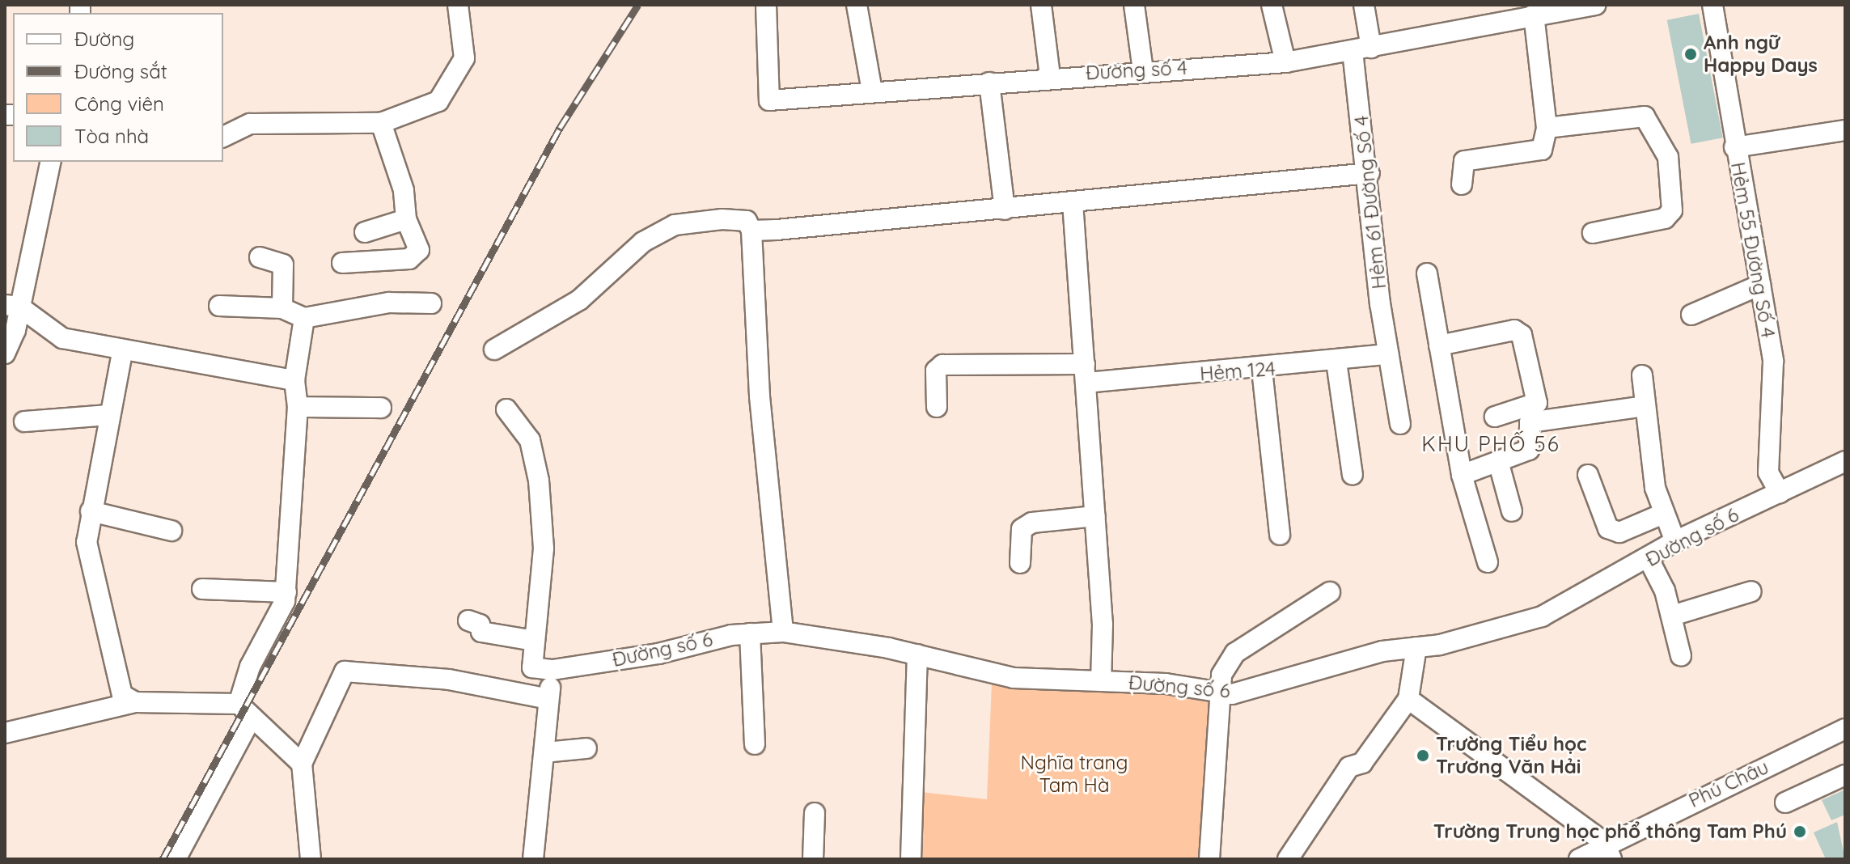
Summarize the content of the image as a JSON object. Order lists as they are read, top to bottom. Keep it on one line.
{"streets":{"street":["Đường số 4","Hẻm 61 Đường Số 4","Hẻm 55 Đường Số 4","Hẻm 124","Đường số 6","Phú Châu"]},"crossings":[["Đường số 4","Hẻm 61 Đường Số 4"],["Hẻm 61 Đường Số 4","Hẻm 124"],["Hẻm 55 Đường Số 4","Đường số 6"]],"districts":["KHU PHỐ 56"],"parks":["Nghĩa trang Tam Hà"],"places":["Anh ngữ Happy Days","Trường Tiểu học Trương Văn Hải","Trường Trung học phổ thông Tam Phú"],"legend":["Đường","Đường sắt","Công viên","Tòa nhà"]}
